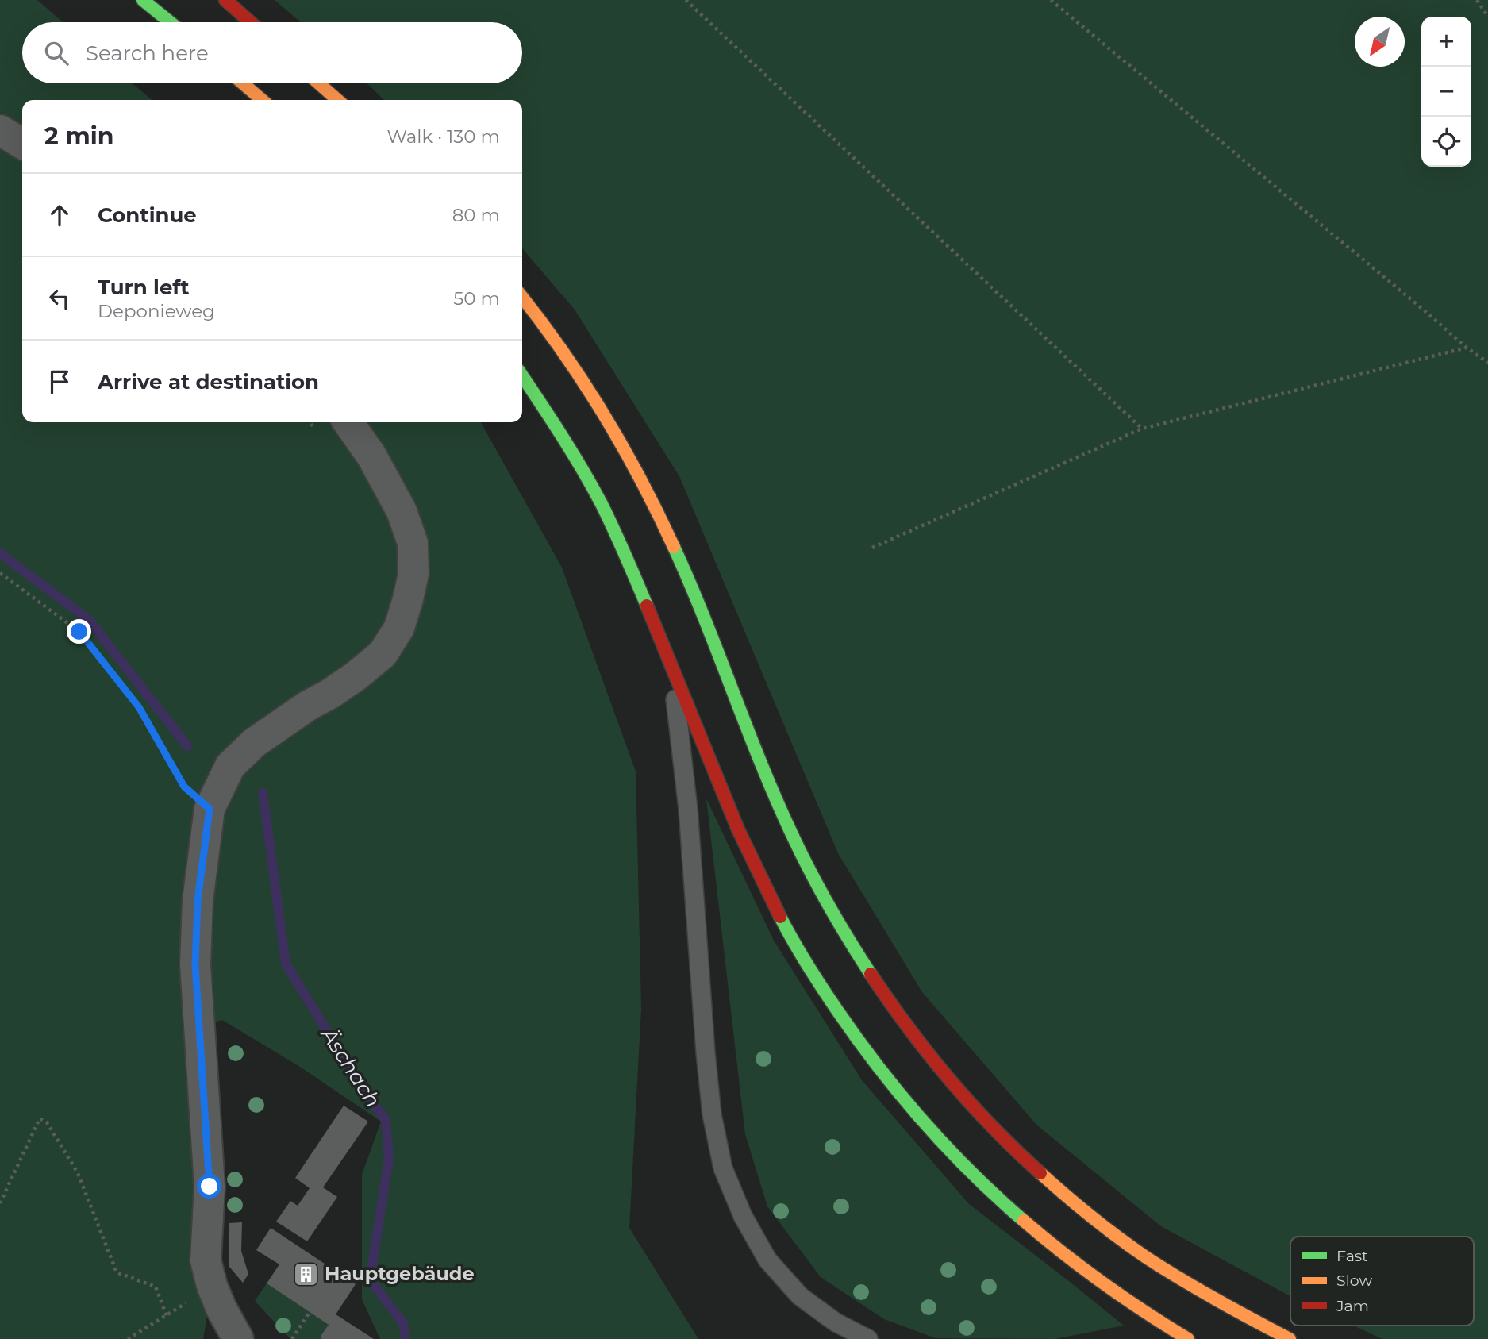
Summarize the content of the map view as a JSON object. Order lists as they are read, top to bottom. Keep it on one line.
{"water":["Äschach"],"places":{"building":["Hauptgebäude"]},"legend":["Fast","Slow","Jam"],"north":"bottom left","page":{"map_buttons":["+","−"],"search":"Search here","heading":["2 min","Walk · 130 m"],"list":[["Continue","80 m"],["Turn left","Deponieweg","50 m"],"Arrive at destination"]}}
